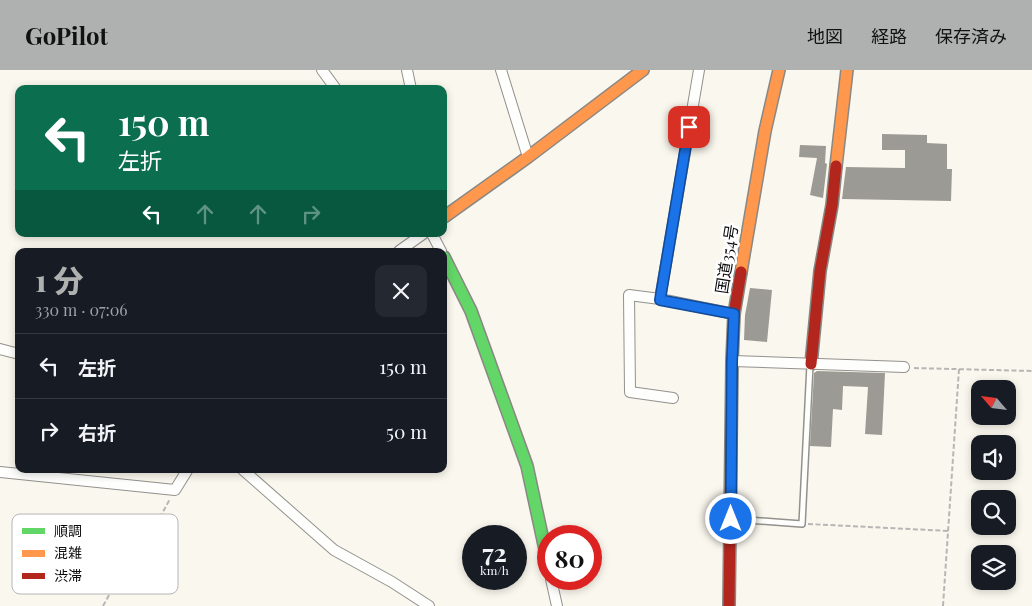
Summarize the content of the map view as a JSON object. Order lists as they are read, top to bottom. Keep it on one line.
{"streets":{"main road":["国道354号"]},"legend":["順調","混雑","渋滞"],"north":"top left","page":{"header":"GoPilot","nav":["地図","経路","保存済み"],"turn":["150 m","左折"],"heading":["1 分","330 m · 07:06"],"list":[{"name":"左折","value":"150 m"},{"name":"右折","value":"50 m"}],"speed":"72 km/h","limit":"80"}}
